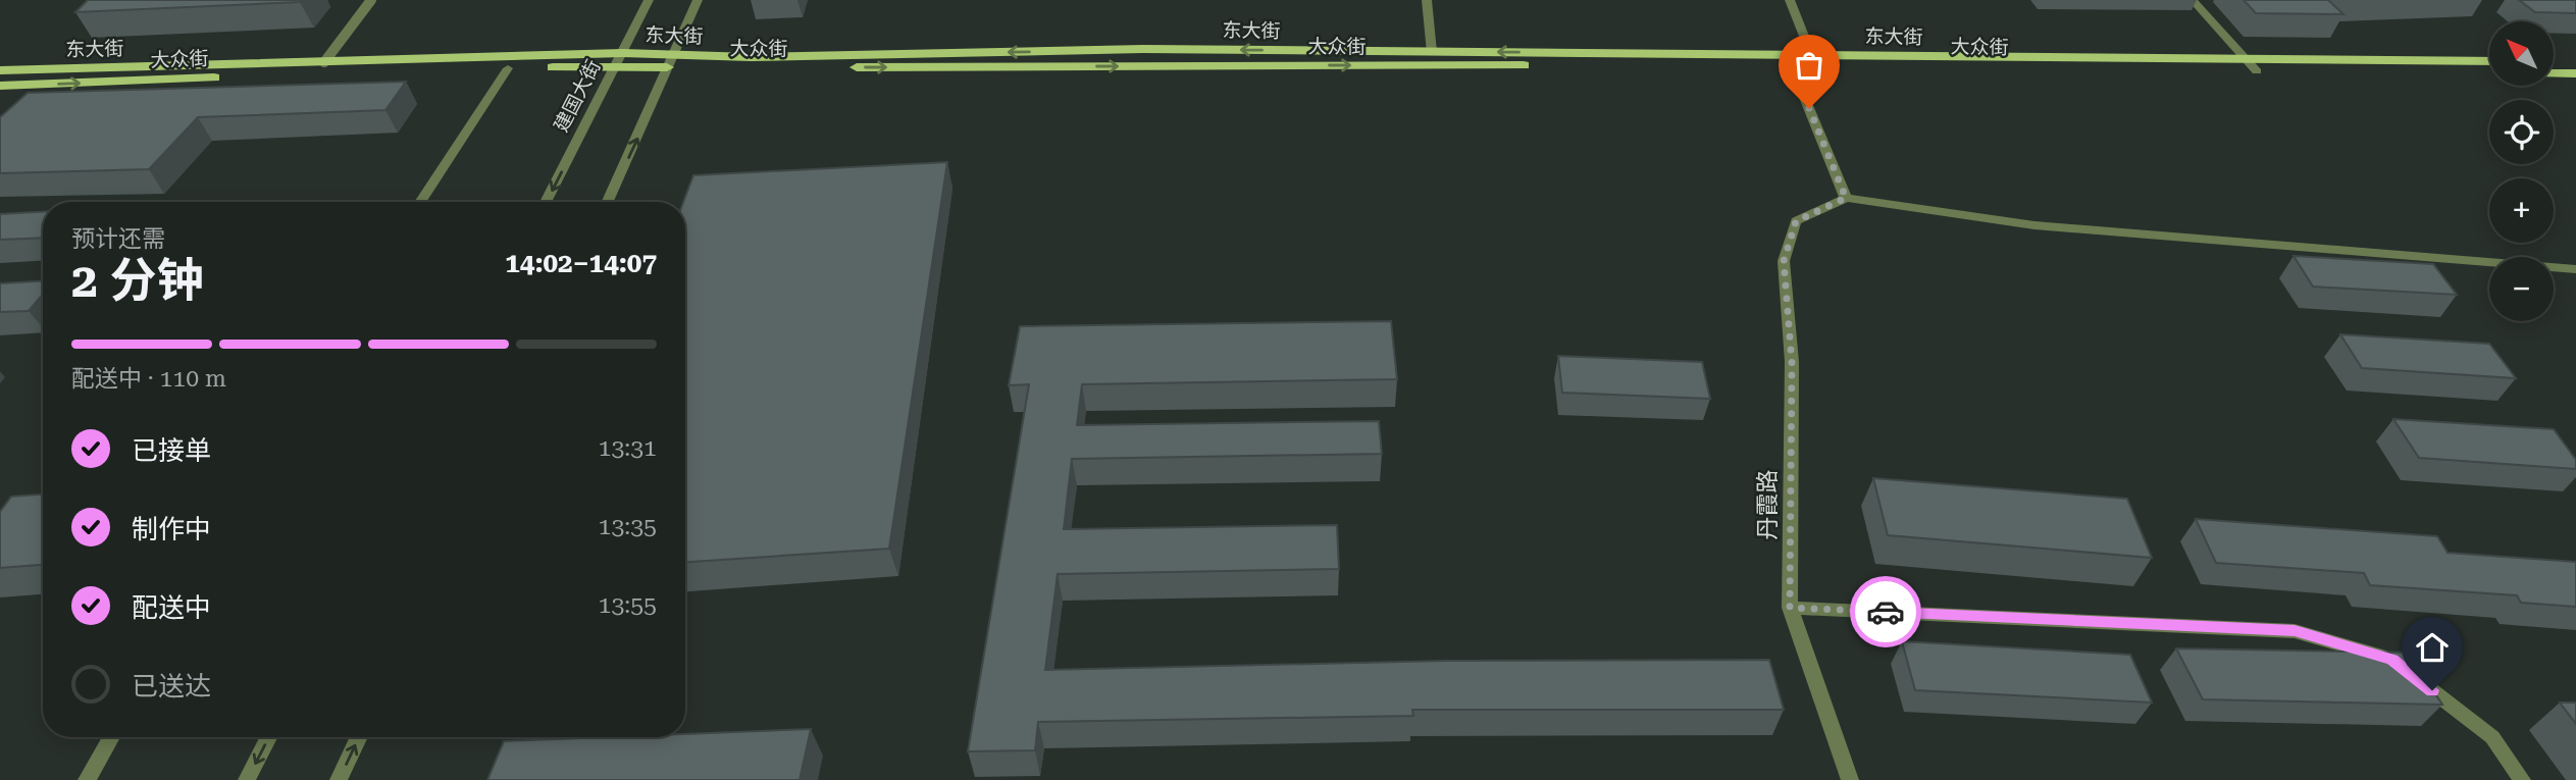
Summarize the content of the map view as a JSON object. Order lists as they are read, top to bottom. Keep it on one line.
{"streets":{"main road":["东大街","大众街"],"street":["建国大街","丹霞路"]},"crossings":[["东大街","大众街"],["东大街","建国大街"],["大众街","建国大街"]],"one_way":["东大街","大众街"],"north":"top left","page":{"map_buttons":["+","−"],"heading":["2 分钟","预计还需","14:02–14:07"],"bar":"配送中 · 110 m","list":[["已接单","13:31"],["制作中","13:35"],["配送中","13:55"],"已送达"]}}
